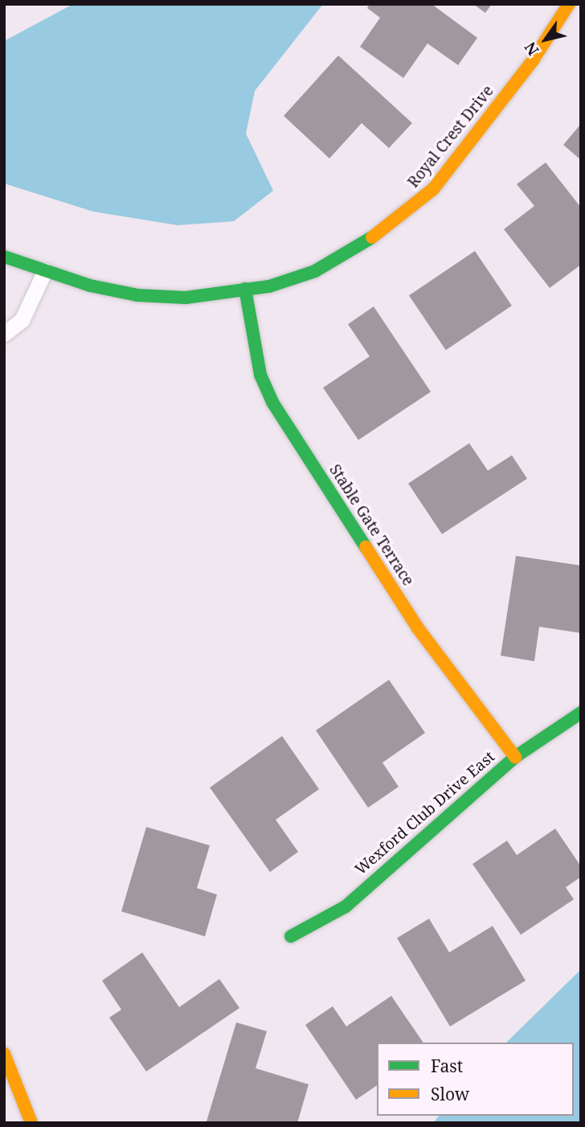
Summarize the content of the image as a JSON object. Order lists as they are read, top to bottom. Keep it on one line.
{"streets":{"street":["Royal Crest Drive","Stable Gate Terrace","Wexford Club Drive East"]},"crossings":[["Royal Crest Drive","Stable Gate Terrace"],["Stable Gate Terrace","Wexford Club Drive East"]],"legend":["Fast","Slow"],"north":"bottom left"}
